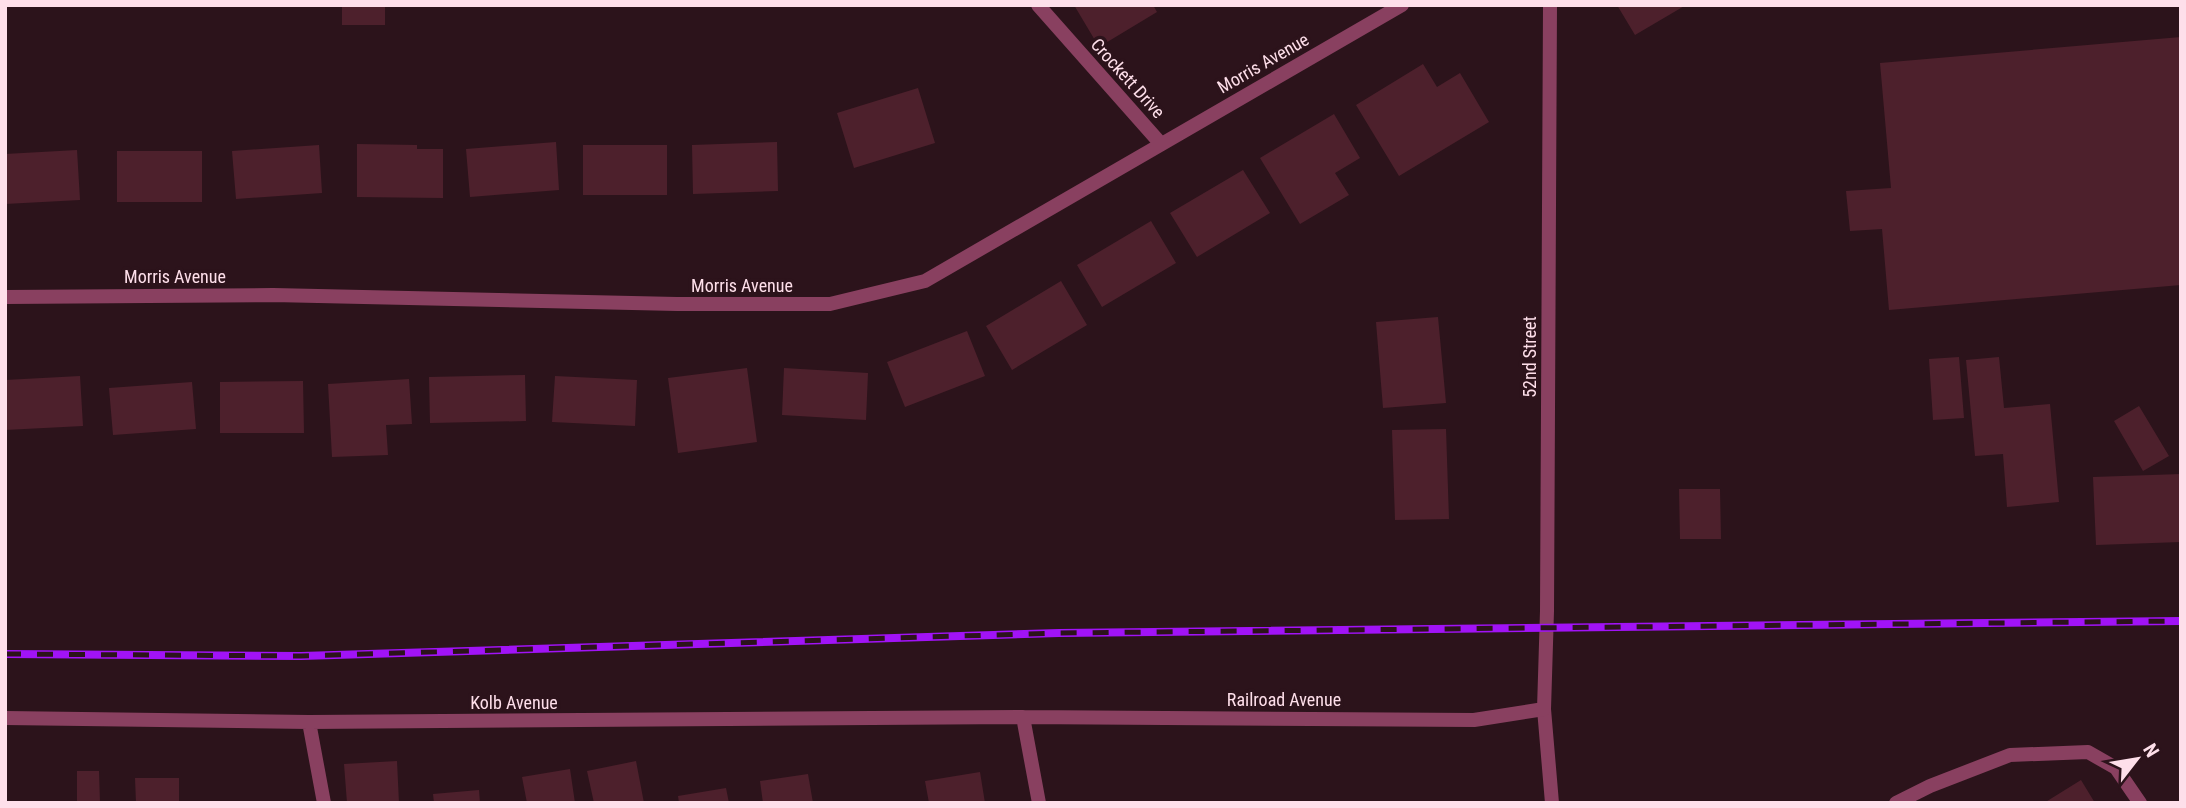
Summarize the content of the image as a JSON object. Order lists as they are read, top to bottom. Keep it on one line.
{"streets":{"street":["Morris Avenue","Crockett Drive","52nd Street","Railroad Avenue","Kolb Avenue"]},"crossings":[["Morris Avenue","Crockett Drive"],["52nd Street","Railroad Avenue"],["Railroad Avenue","Kolb Avenue"]],"north":"top right"}
